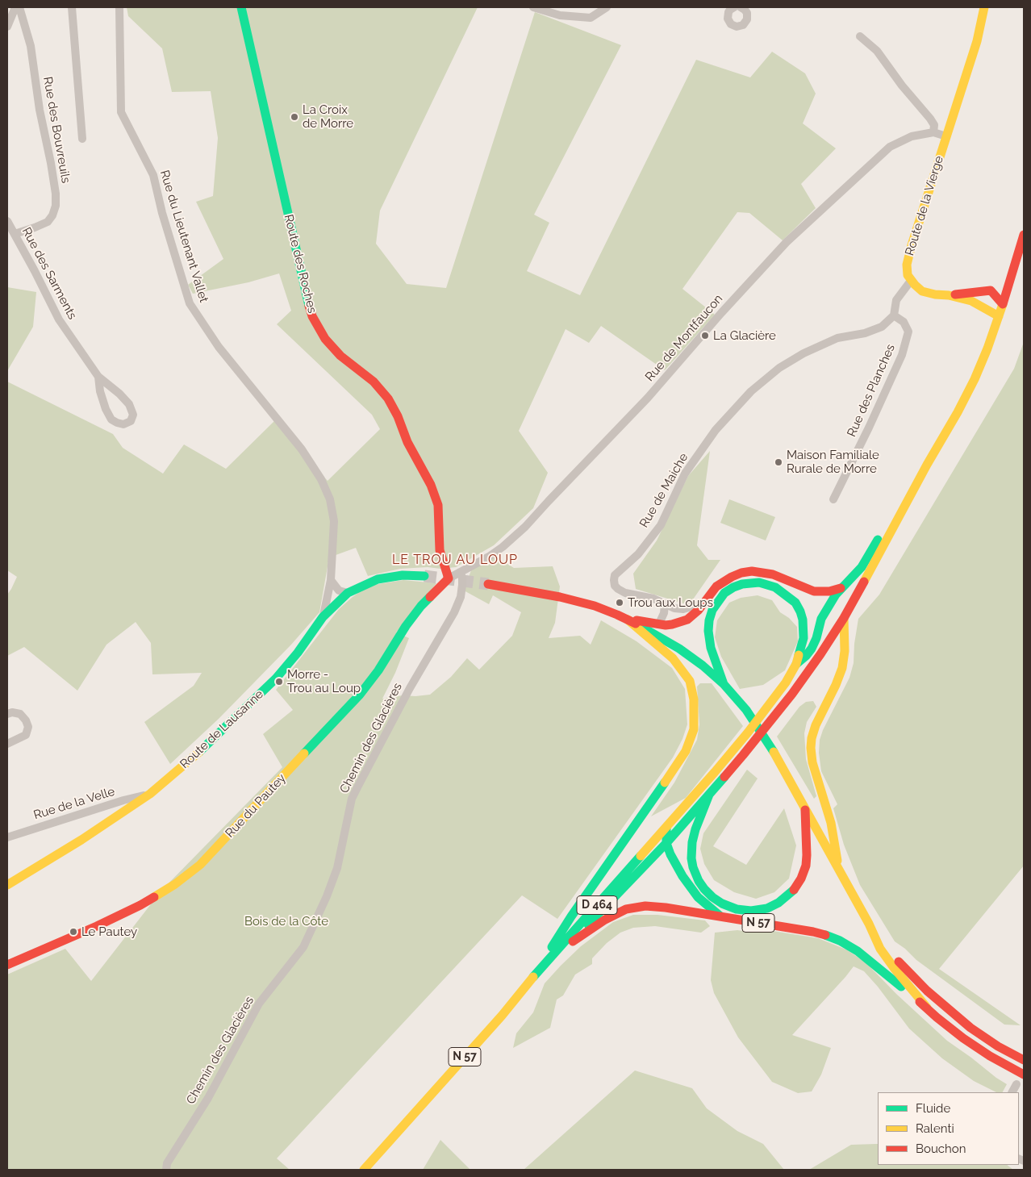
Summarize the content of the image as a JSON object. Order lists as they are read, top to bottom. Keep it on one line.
{"streets":{"main road":["Route de la Vierge","Route des Roches","Route de Lausanne","Rue du Pautey","D 464","N 57"],"street":["Rue des Bouvreuils","Rue du Lieutenant Vallet","Rue des Sarments","Rue de Montfaucon","Rue des Planches","Rue de Maiche","Chemin des Glacières","Rue de la Velle"]},"crossings":[["Rue des Bouvreuils","Rue des Sarments"],["Route de la Vierge","Rue de Montfaucon"],["Rue du Lieutenant Vallet","Route de Lausanne"],["Route des Roches","Rue de Montfaucon"],["Route des Roches","Rue du Pautey"],["Rue de Montfaucon","Chemin des Glacières"],["Rue de Montfaucon","Rue du Pautey"],["Rue des Planches","Rue de Maiche"],["Route de Lausanne","Rue de la Velle"],["D 464","N 57"]],"districts":["LE TROU AU LOUP"],"parks":["Bois de la Côte"],"places":["La Croix de Morre","La Glacière","Maison Familiale Rurale de Morre","Trou aux Loups","Morre - Trou au Loup","Le Pautey"],"legend":["Fluide","Ralenti","Bouchon"]}
